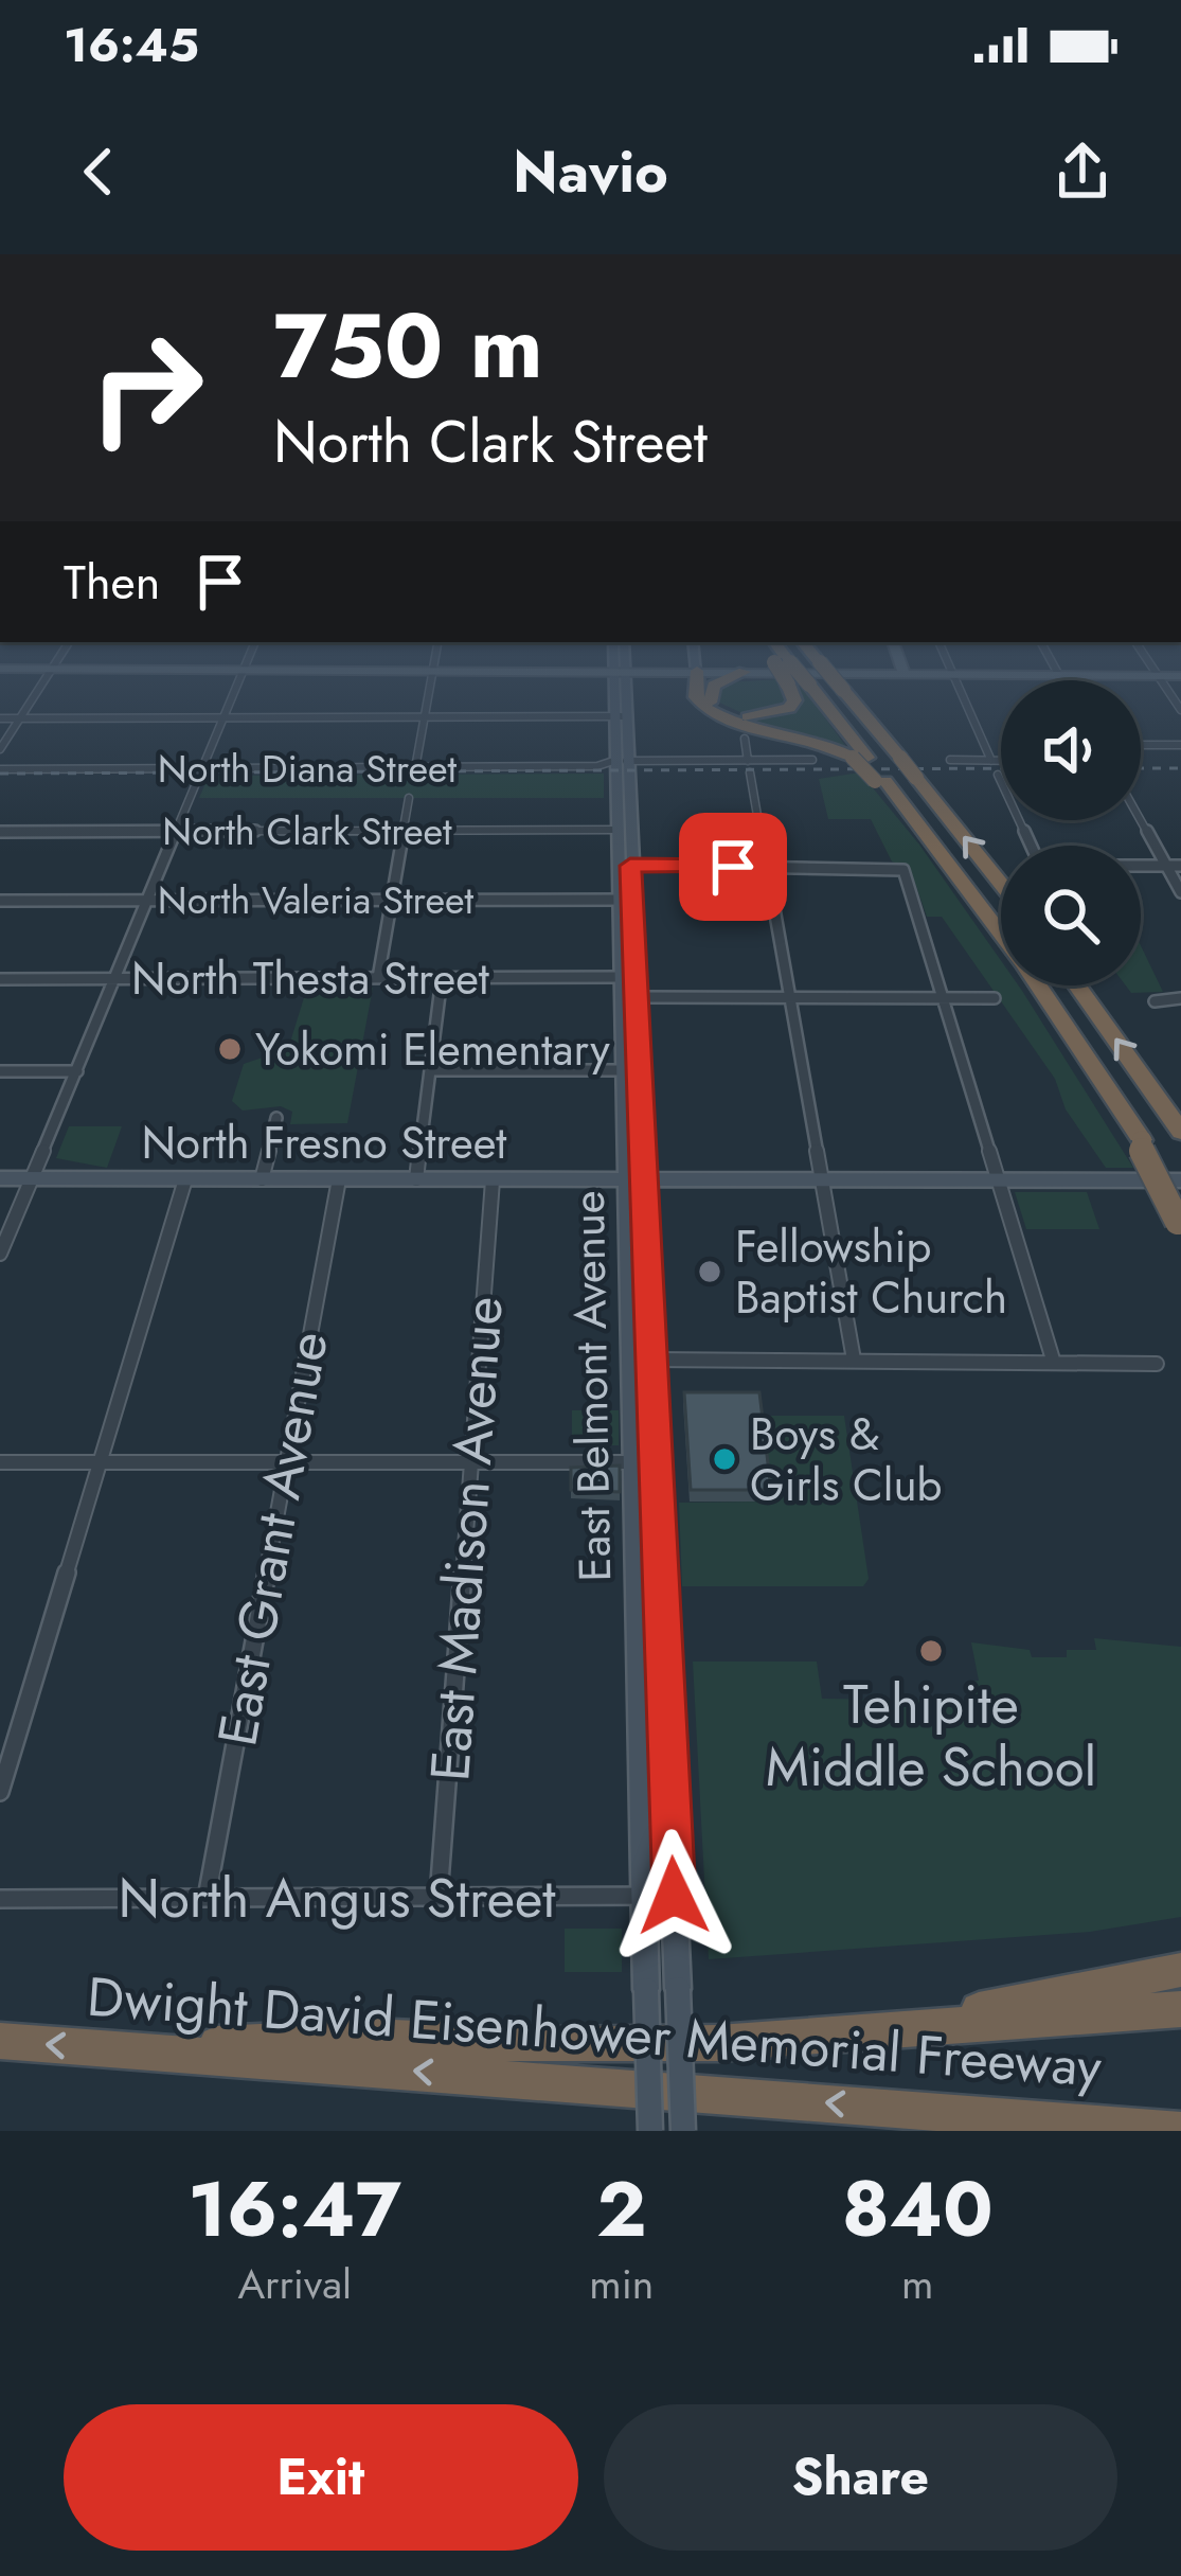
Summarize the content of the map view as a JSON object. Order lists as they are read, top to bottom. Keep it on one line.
{"streets":{"highway":["Dwight David Eisenhower Memorial Freeway"],"main road":["North Fresno Street","East Belmont Avenue"],"street":["North Diana Street","North Clark Street","North Valeria Street","North Thesta Street","East Grant Avenue","East Madison Avenue","North Angus Street"]},"crossings":[["North Diana Street","East Belmont Avenue"],["North Clark Street","East Belmont Avenue"],["North Valeria Street","East Belmont Avenue"],["North Thesta Street","East Belmont Avenue"],["North Fresno Street","East Belmont Avenue"],["North Fresno Street","East Grant Avenue"],["North Fresno Street","East Madison Avenue"],["East Belmont Avenue","North Angus Street"],["East Grant Avenue","North Angus Street"],["East Madison Avenue","North Angus Street"]],"places":["Yokomi Elementary","Fellowship Baptist Church","Boys & Girls Club","Tehipite Middle School"],"page":{"status":"16:45","header":"Navio","turn":["750 m","North Clark Street"],"then":"Then","eta":["16:47","Arrival","2","min","840","m"],"buttons":["Exit","Share"]}}
